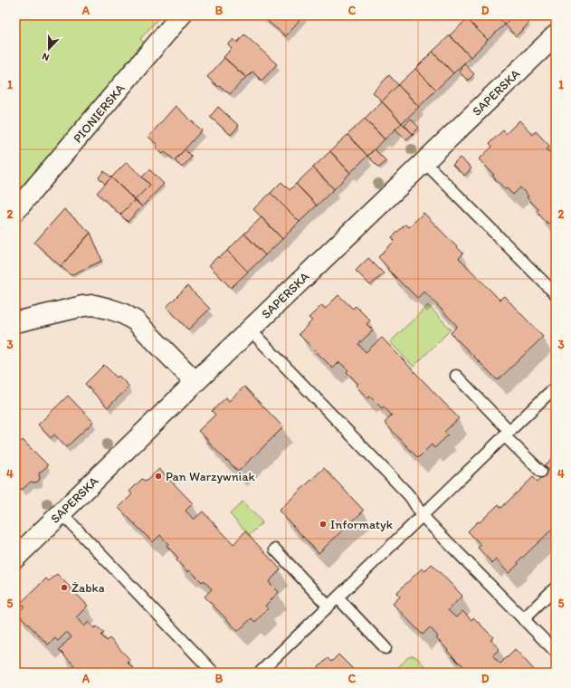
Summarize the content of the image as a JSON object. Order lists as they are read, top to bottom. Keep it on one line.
{"streets":{"street":["SAPERSKA","PIONIERSKA"]},"places":["Pan Warzywniak","Informatyk","Żabka"],"north":"bottom","grid":{"columns":["A","B","C","D"],"rows":["1","2","3","4","5"]}}
